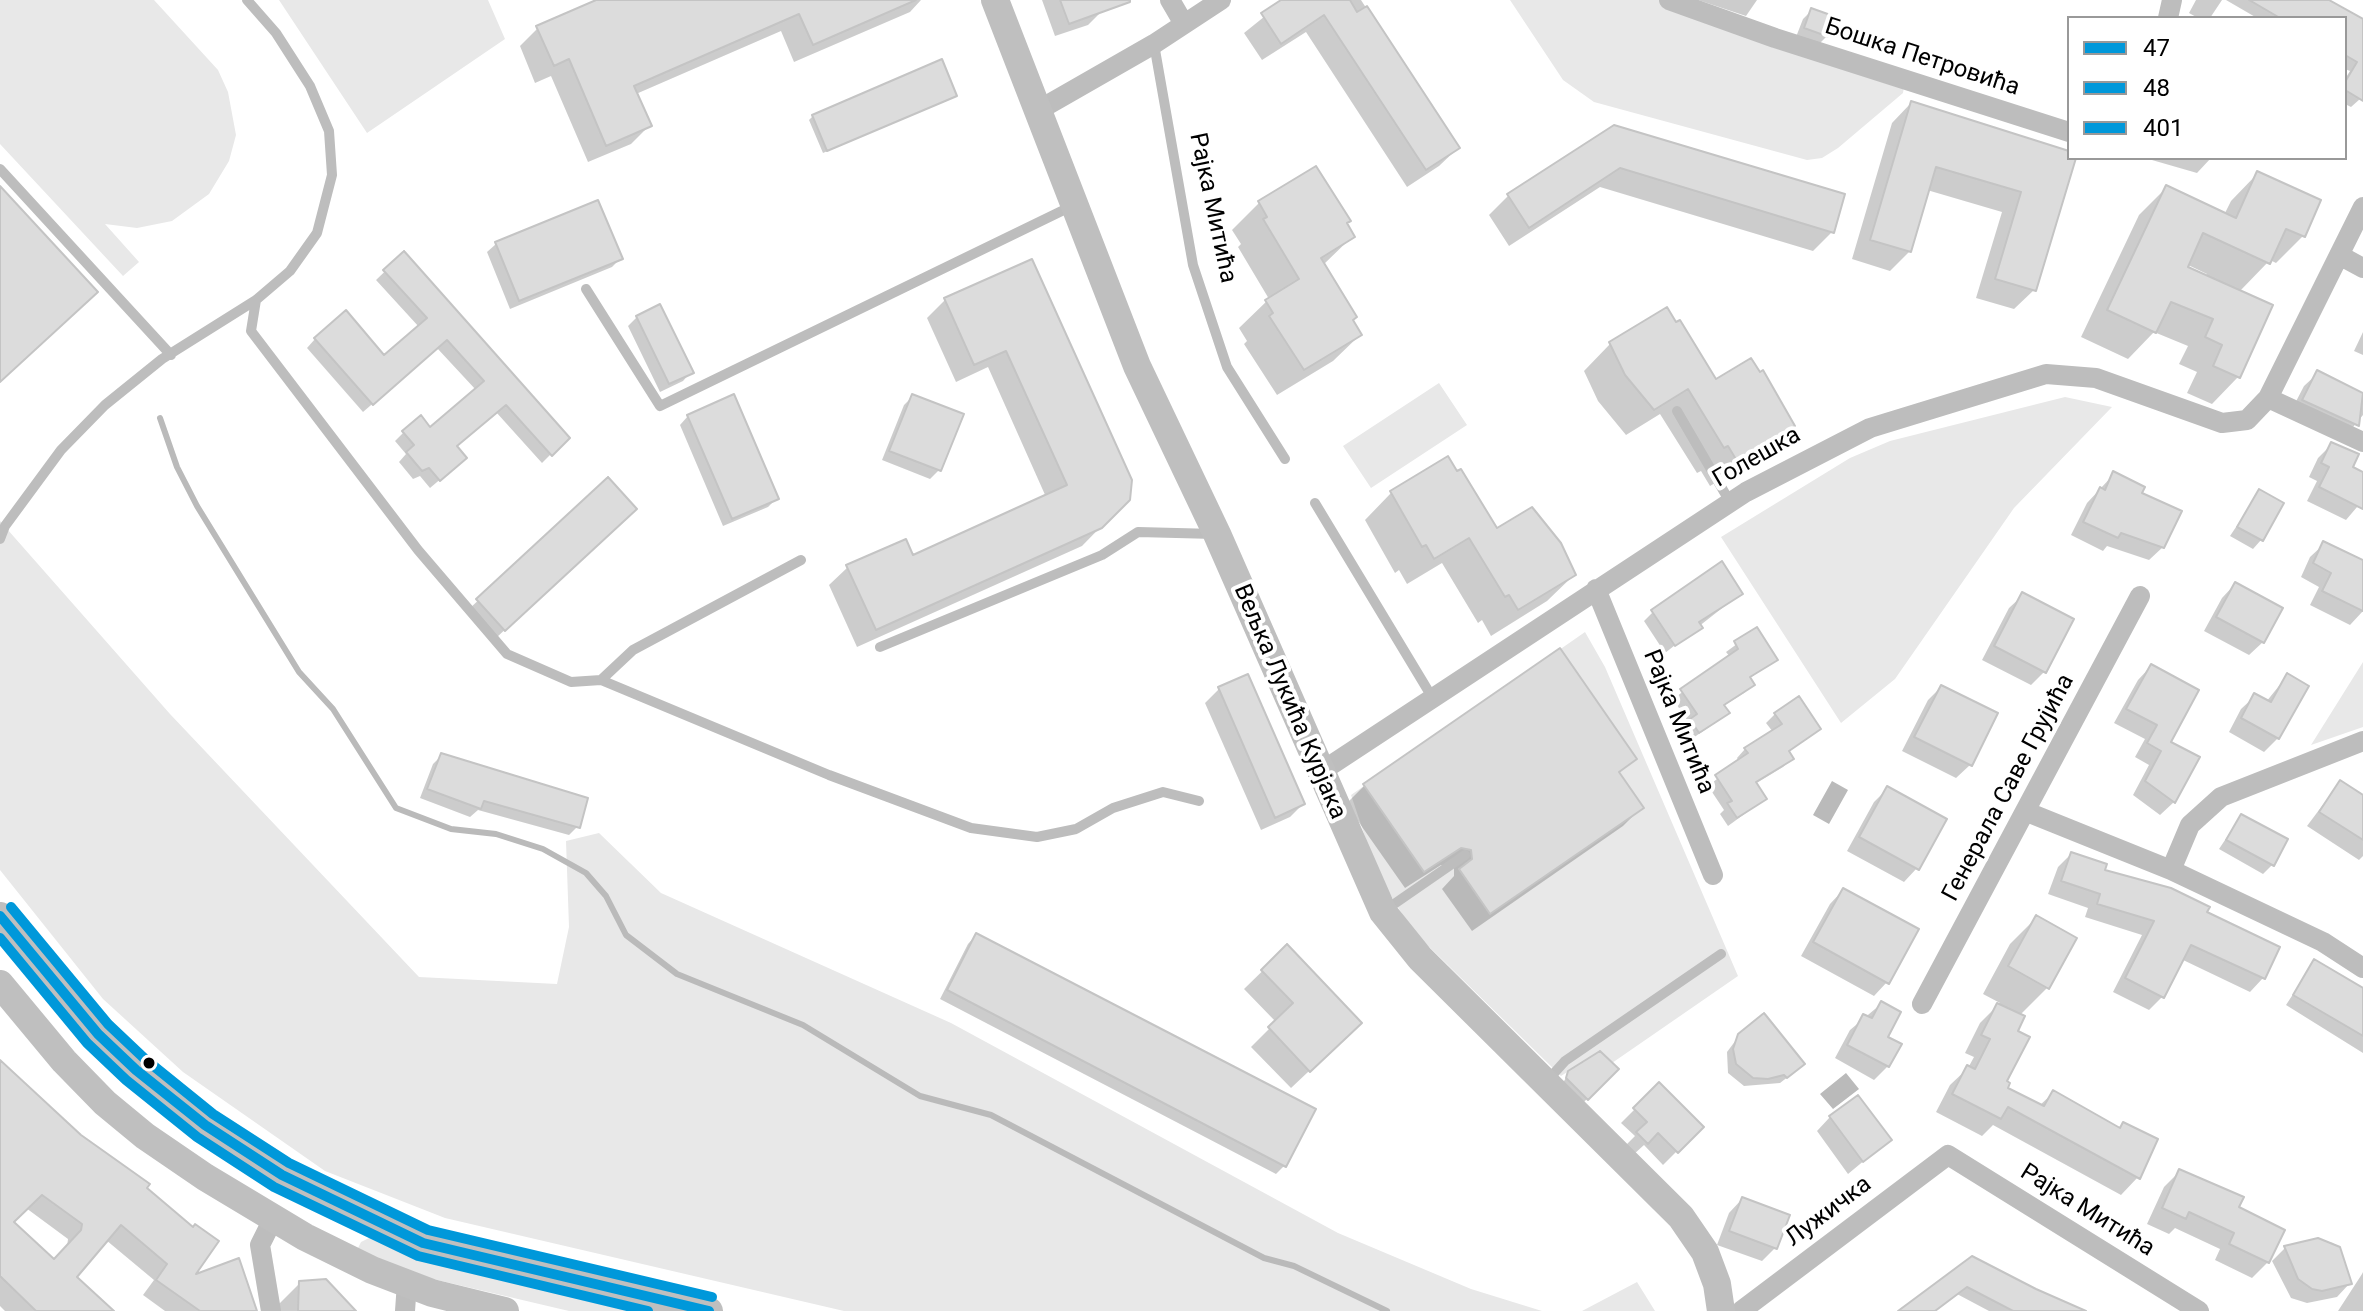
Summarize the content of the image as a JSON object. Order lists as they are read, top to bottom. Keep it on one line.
{"streets":{"street":["Бошка Петровића","Рајка Митића","Голешка","Вељка Лукића Курјака","Генерала Саве Грујића","Лужичка"]},"crossings":[["Рајка Митића","Голешка"],["Рајка Митића","Лужичка"],["Голешка","Вељка Лукића Курјака"]],"lines":["transit line 401","transit line 47","transit line 48"],"legend":["47","48","401"]}
